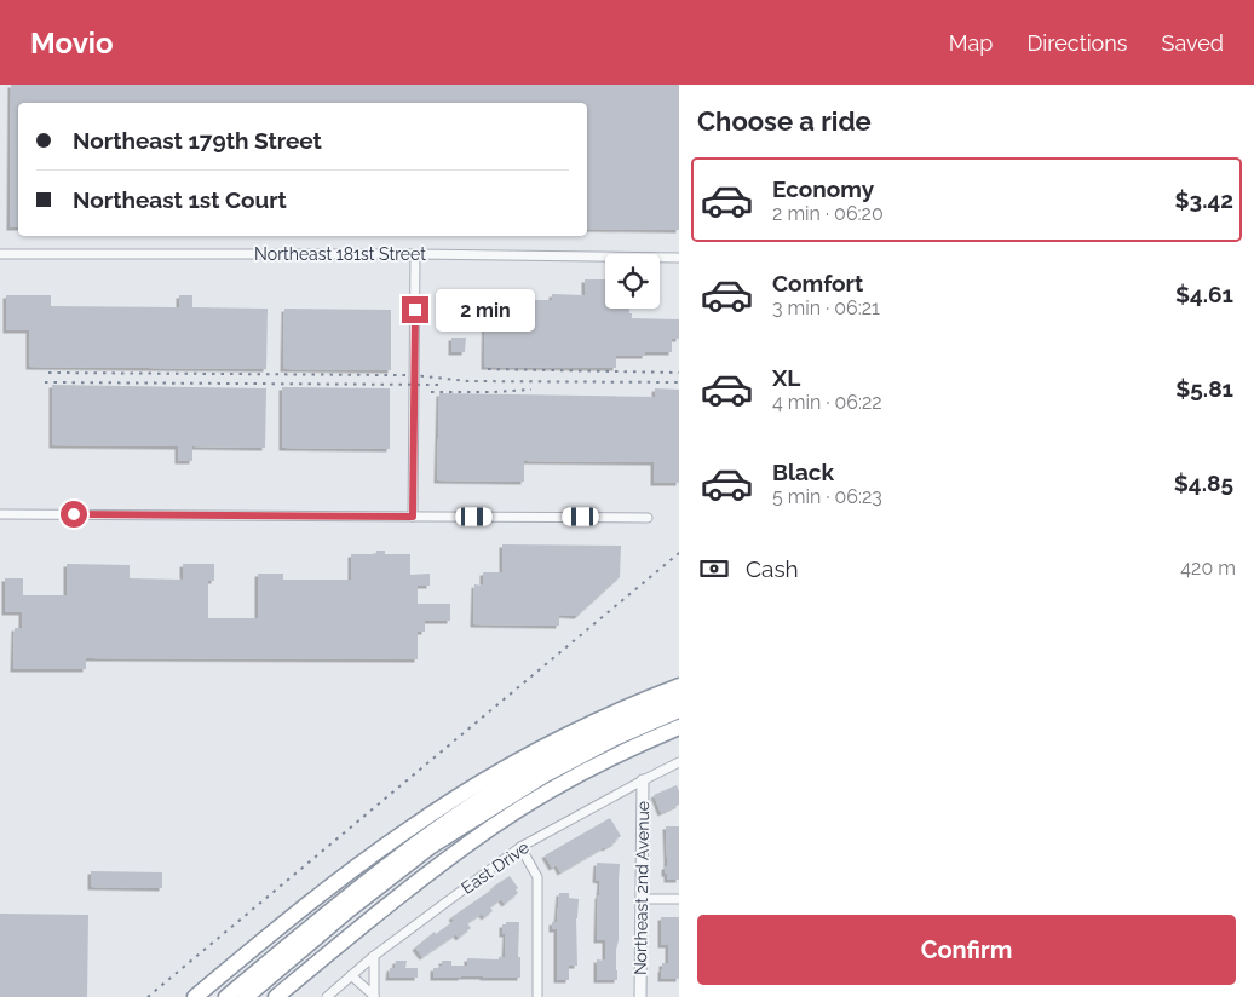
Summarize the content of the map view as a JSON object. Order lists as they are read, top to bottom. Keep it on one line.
{"streets":{"street":["Northeast 181st Street","East Drive","Northeast 2nd Avenue"]},"crossings":[["East Drive","Northeast 2nd Avenue"]],"page":{"header":"Movio","nav":["Map","Directions","Saved"],"heading":"Choose a ride","banner":["Northeast 179th Street","Northeast 1st Court"],"list":[{"name":"Economy","note":"2 min · 06:20","value":"$3.42"},{"name":"Comfort","note":"3 min · 06:21","value":"$4.61"},{"name":"XL","note":"4 min · 06:22","value":"$5.81"},{"name":"Black","note":"5 min · 06:23","value":"$4.85"}],"bubble":"2 min","pay":["Cash","420 m"],"buttons":"Confirm"}}
